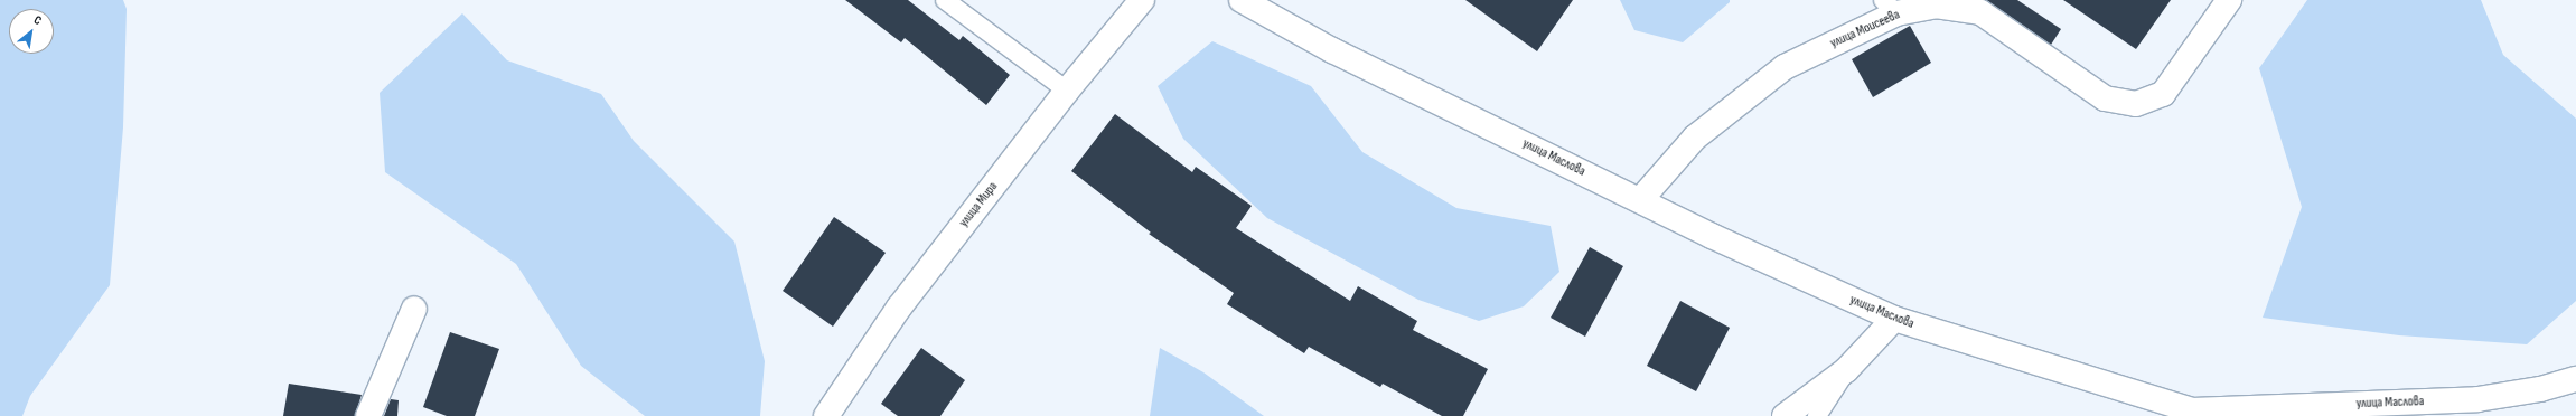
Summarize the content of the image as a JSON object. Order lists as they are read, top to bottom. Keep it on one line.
{"streets":{"street":["улица Моисеева","улица Маслова","улица Мира"]},"crossings":[["улица Моисеева","улица Маслова"]],"north":"top right"}
